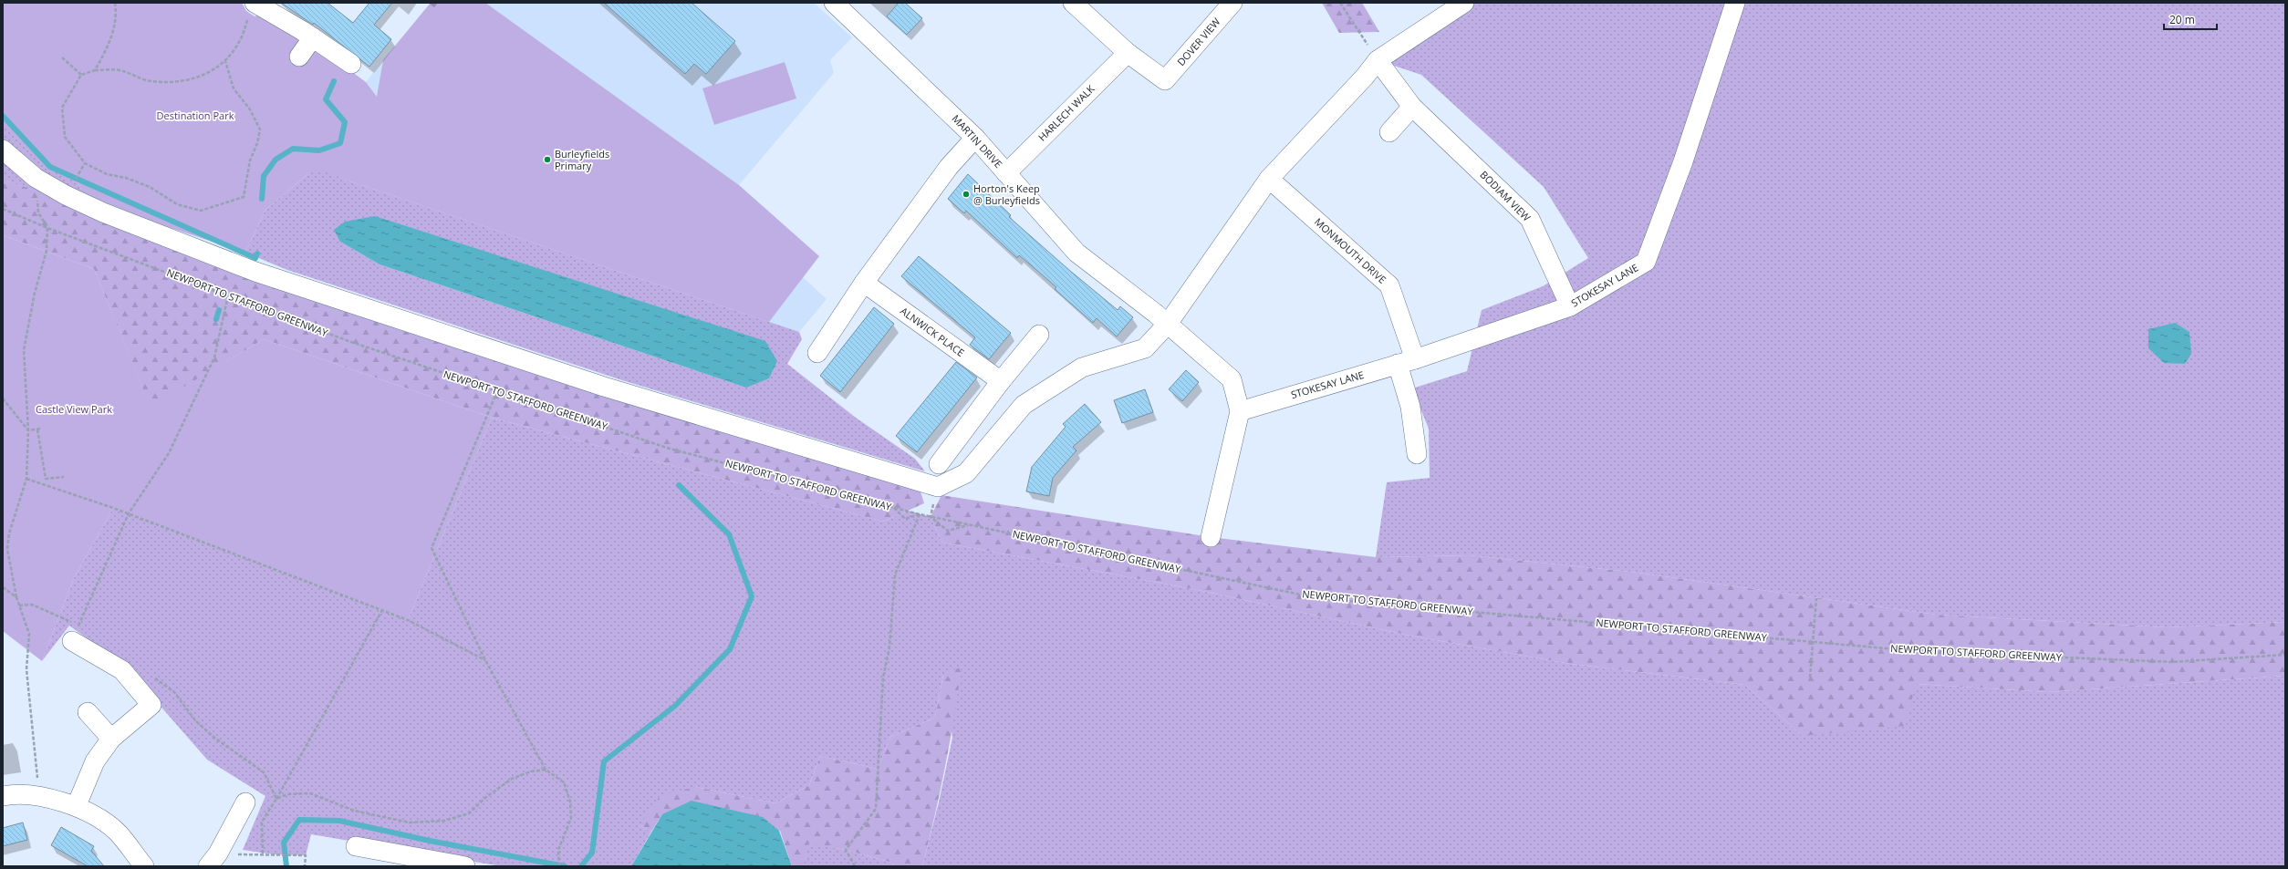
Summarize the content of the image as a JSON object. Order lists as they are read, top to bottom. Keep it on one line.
{"streets":{"street":["DOVER VIEW","HARLECH WALK","MARTIN DRIVE","BODIAM VIEW","MONMOUTH DRIVE","STOKESAY LANE","ALNWICK PLACE"],"path":["NEWPORT TO STAFFORD GREENWAY"]},"crossings":[["DOVER VIEW","HARLECH WALK"],["HARLECH WALK","MARTIN DRIVE"],["MARTIN DRIVE","STOKESAY LANE"],["BODIAM VIEW","STOKESAY LANE"],["MONMOUTH DRIVE","STOKESAY LANE"]],"parks":["Destination Park","Castle View Park"],"places":["Burleyfields Primary","Horton's Keep @ Burleyfields"],"scale_bar":"20 m"}
